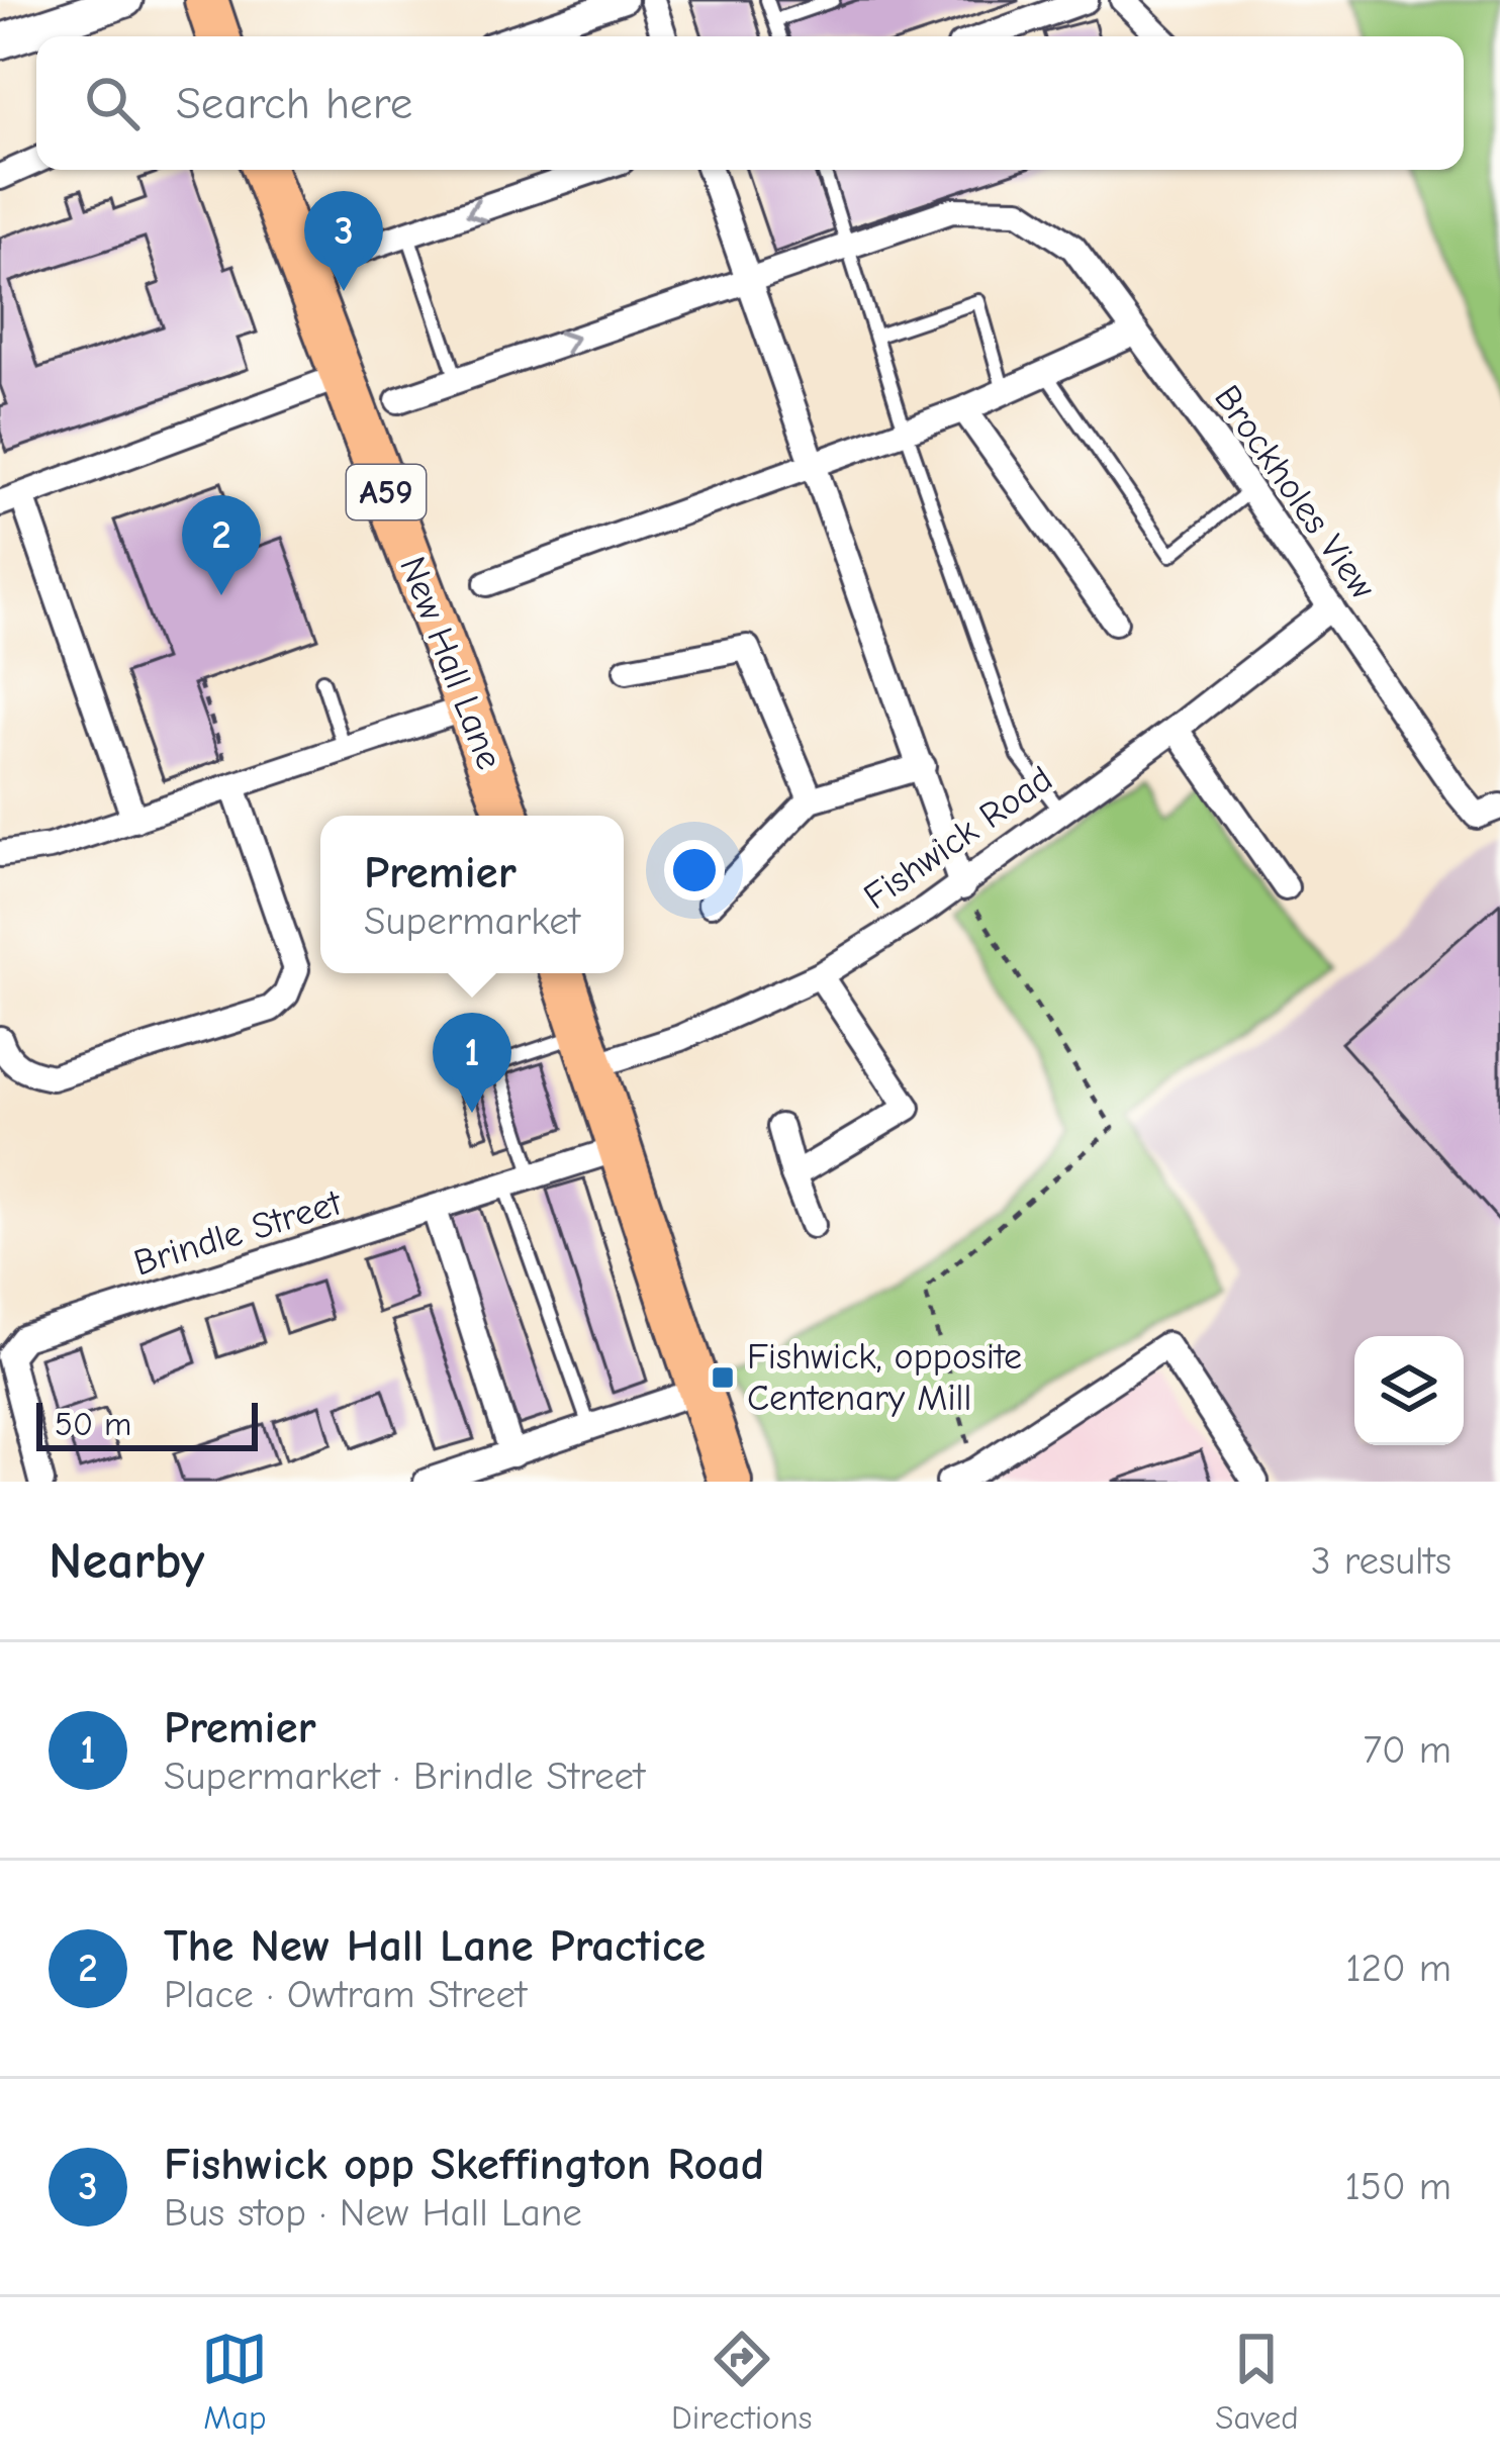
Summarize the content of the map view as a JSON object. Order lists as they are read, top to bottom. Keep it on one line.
{"streets":{"highway":["A59","New Hall Lane"],"street":["Brockholes View","Fishwick Road","Brindle Street"]},"crossings":[["Brockholes View","Fishwick Road"]],"places":{"transit":["Fishwick, opposite Centenary Mill"]},"scale_bar":"50 m","page":{"search":"Search here","pins":["3","2","1"],"popup":["Premier","Supermarket"],"scale":"50 m","heading":["Nearby","3 results"],"list":[{"mark":"1","name":"Premier","note":"Supermarket · Brindle Street","value":"70 m"},{"mark":"2","name":"The New Hall Lane Practice","note":"Place · Owtram Street","value":"120 m"},{"mark":"3","name":"Fishwick opp Skeffington Road","note":"Bus stop · New Hall Lane","value":"150 m"}],"nav":["Map","Directions","Saved"]}}
